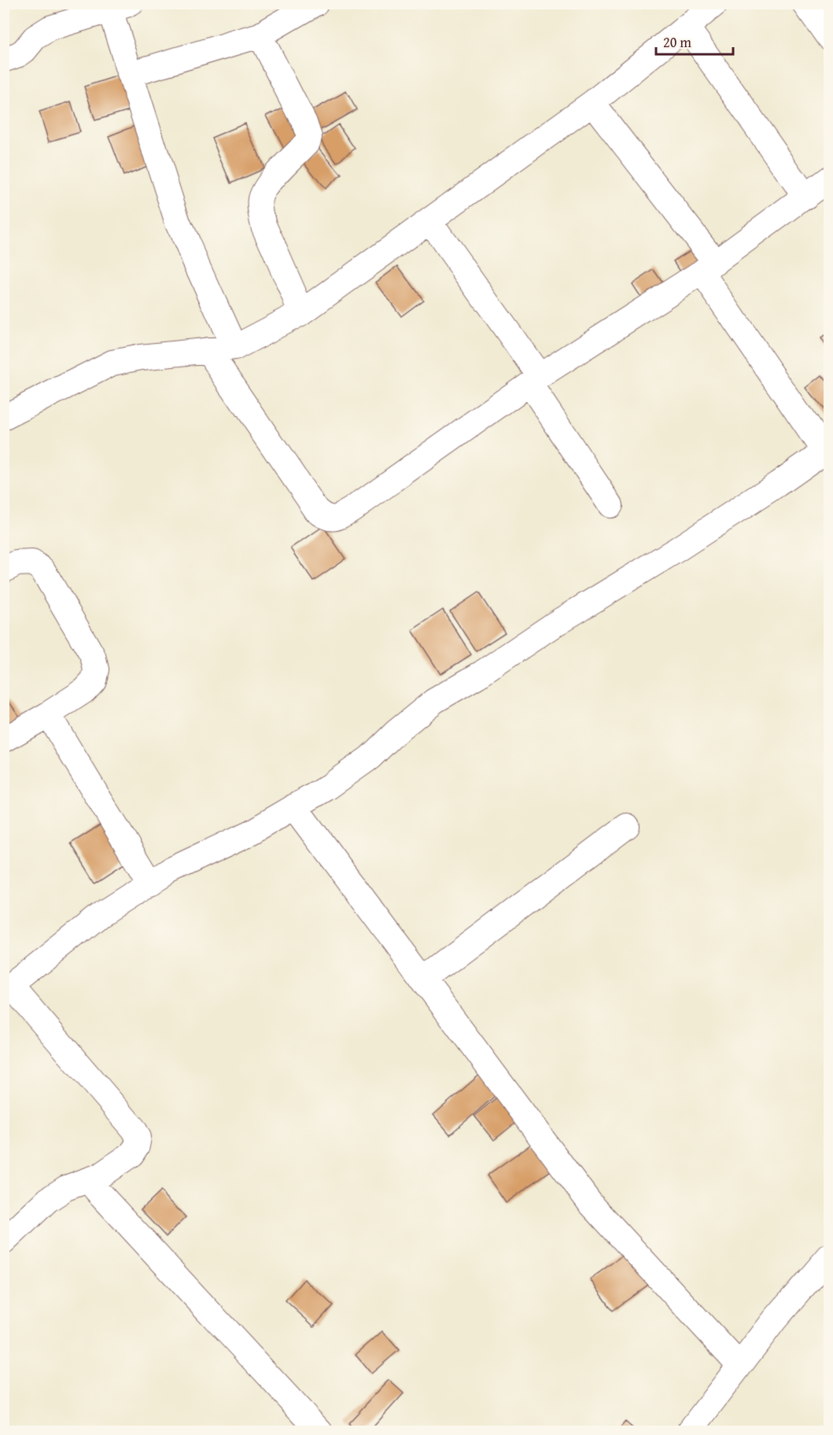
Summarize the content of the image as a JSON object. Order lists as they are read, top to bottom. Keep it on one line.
{"scale_bar":"20 m"}
